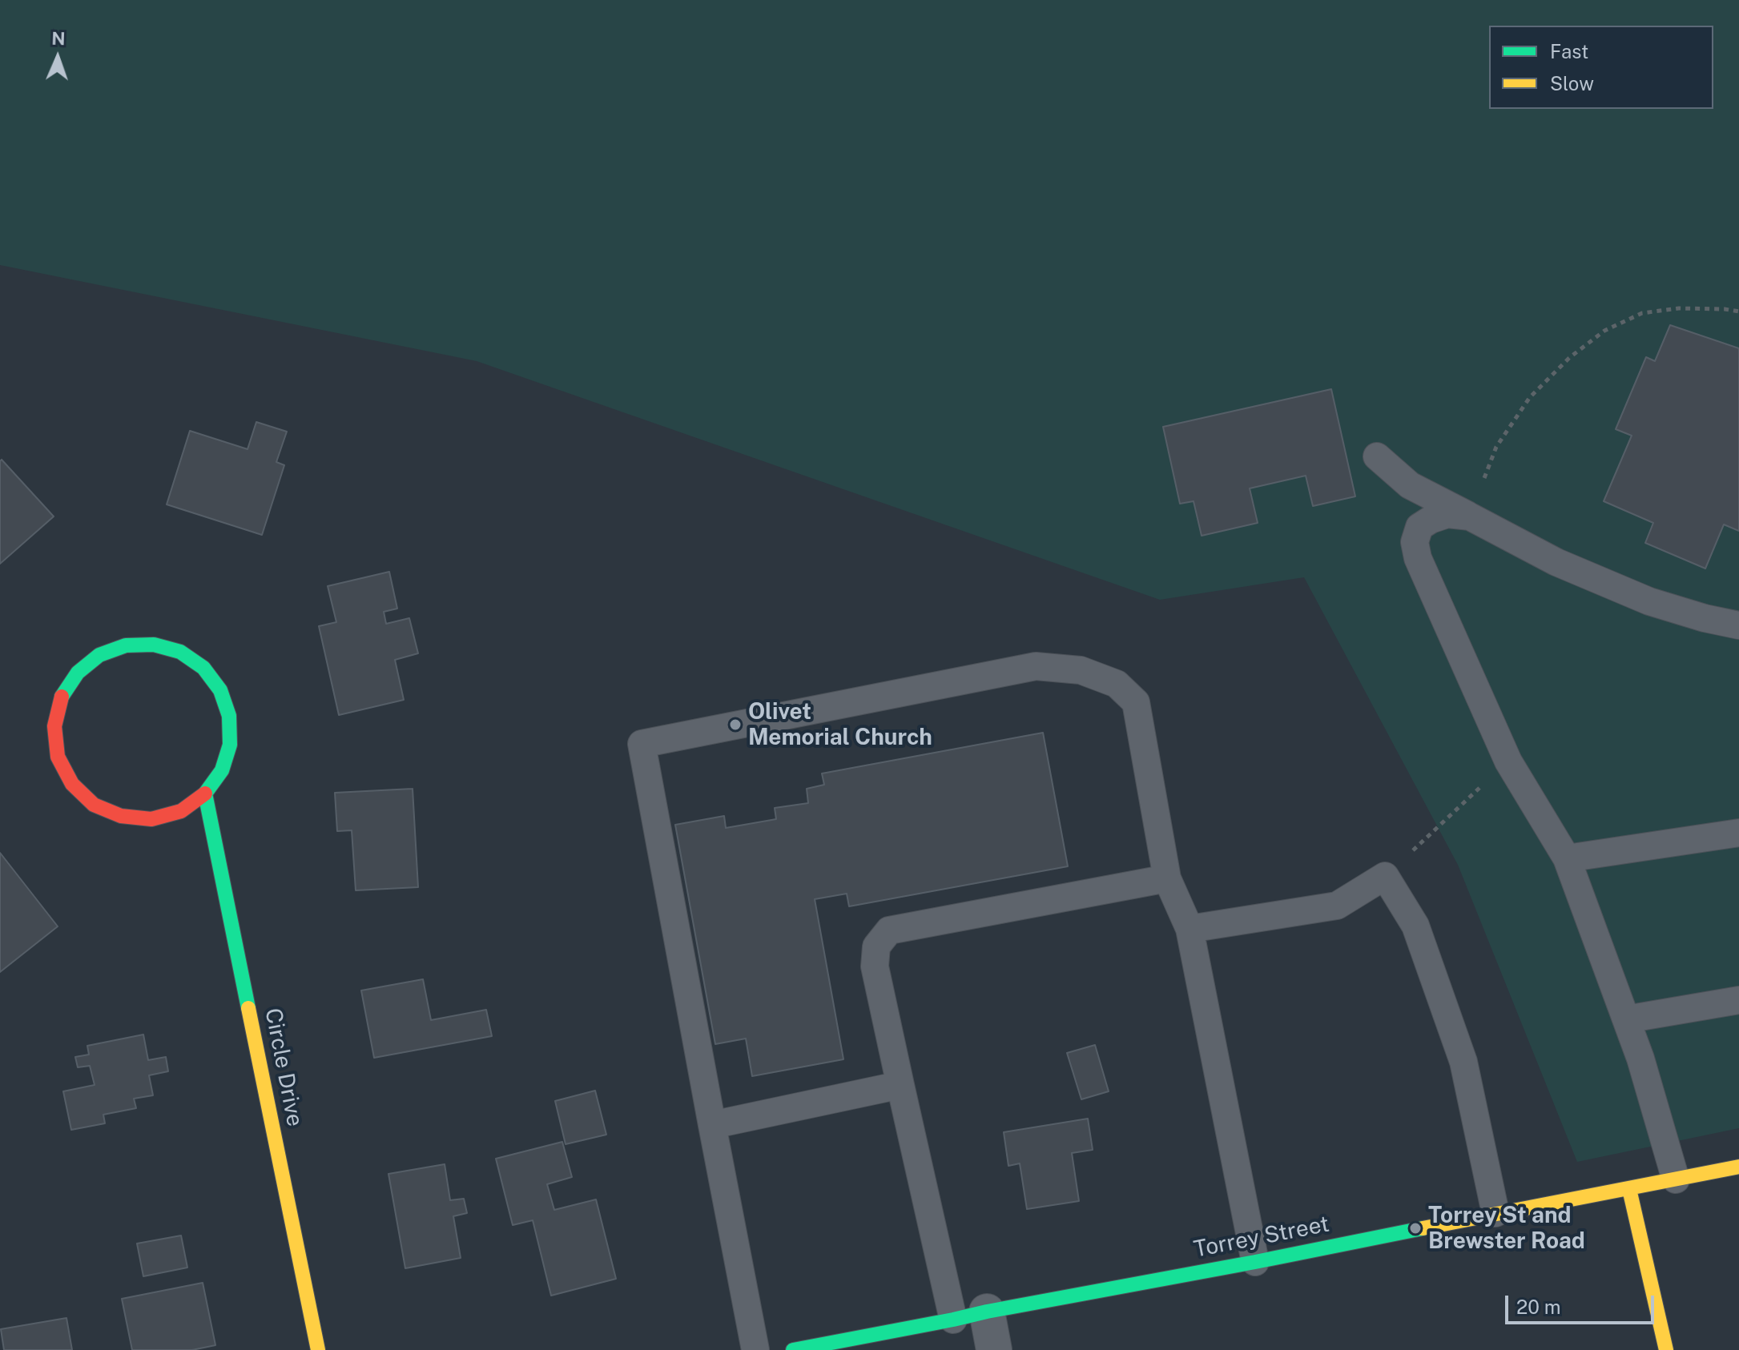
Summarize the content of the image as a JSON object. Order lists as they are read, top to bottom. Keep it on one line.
{"streets":{"street":["Circle Drive","Torrey Street"]},"places":["Olivet Memorial Church","Torrey St and Brewster Road"],"legend":["Fast","Slow"],"scale_bar":"20 m","north":"top"}
